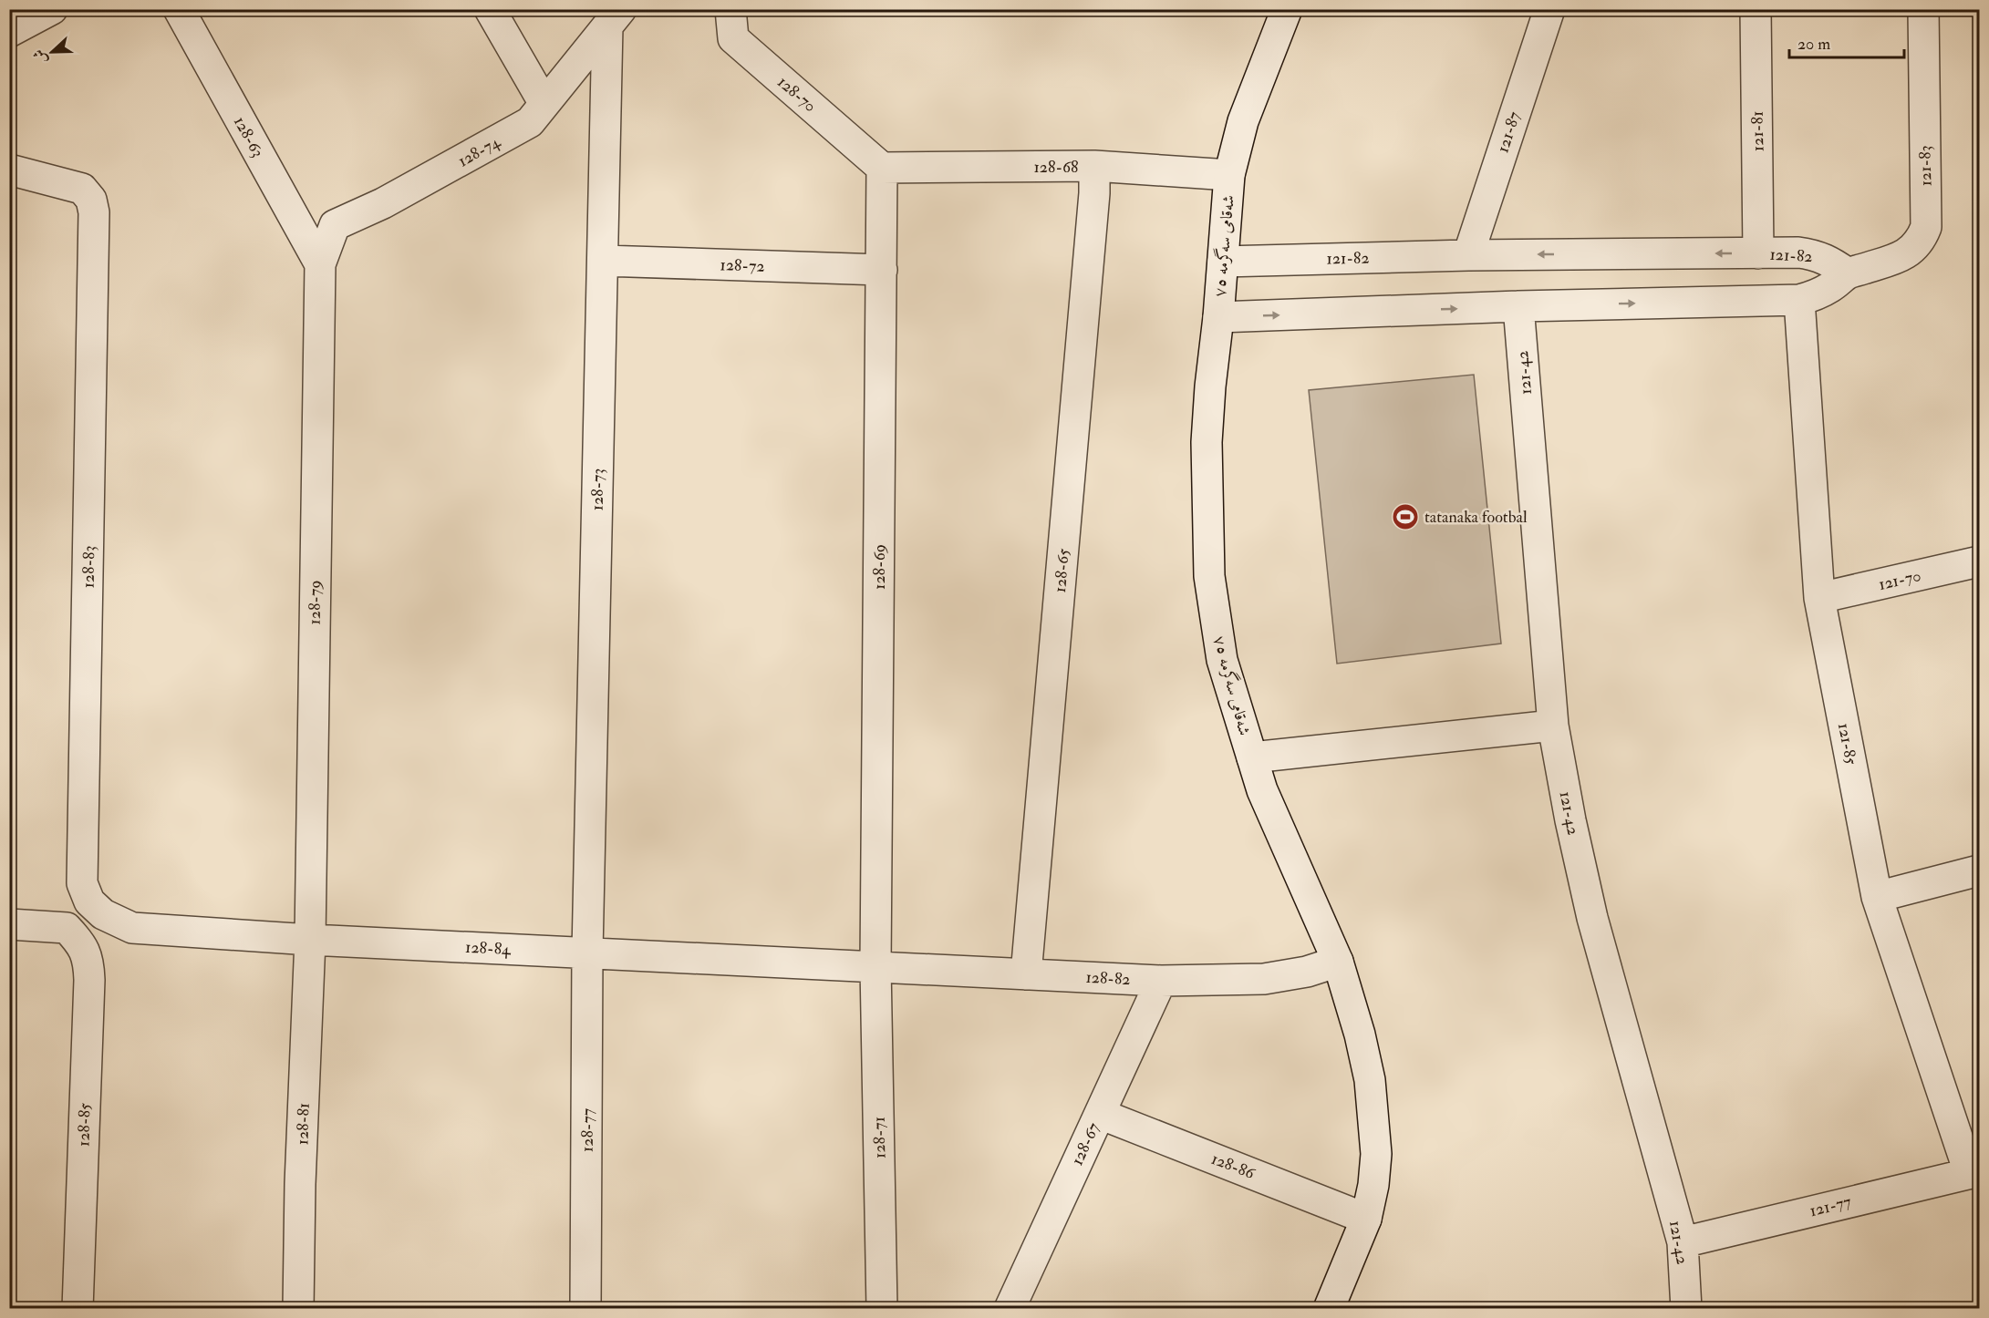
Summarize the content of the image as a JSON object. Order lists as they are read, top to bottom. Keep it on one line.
{"streets":{"street":["128-70","121-81","121-87","128-63","128-74","121-83","128-68","شەقامی سەگرمە ٧٥","121-82","128-72","121-42","128-73","128-83","128-69","128-65","121-70","128-79","121-85","128-84","128-82","128-81","128-85","128-77","128-71","128-67","128-86","121-77"]},"crossings":[["128-70","128-68"],["128-70","128-69"],["121-81","121-82"],["121-87","121-82"],["128-63","128-74"],["128-63","128-79"],["128-74","128-73"],["128-74","128-79"],["121-83","121-82"],["128-68","شەقامی سەگرمە ٧٥"],["128-68","128-69"],["128-68","128-65"],["شەقامی سەگرمە ٧٥","121-82"],["شەقامی سەگرمە ٧٥","128-82"],["شەقامی سەگرمە ٧٥","128-86"],["128-72","128-73"],["128-72","128-69"],["121-42","121-77"],["128-73","128-84"],["128-73","128-77"],["128-83","128-84"],["128-69","128-84"],["128-69","128-82"],["128-69","128-71"],["128-65","128-82"],["121-70","121-85"],["128-79","128-84"],["128-79","128-81"],["121-85","121-77"],["128-84","128-82"],["128-84","128-81"],["128-84","128-77"],["128-84","128-71"],["128-82","128-71"],["128-82","128-67"],["128-67","128-86"]],"places":{"sports":["tatanaka footbal"]},"scale_bar":"20 m","north":"left"}
